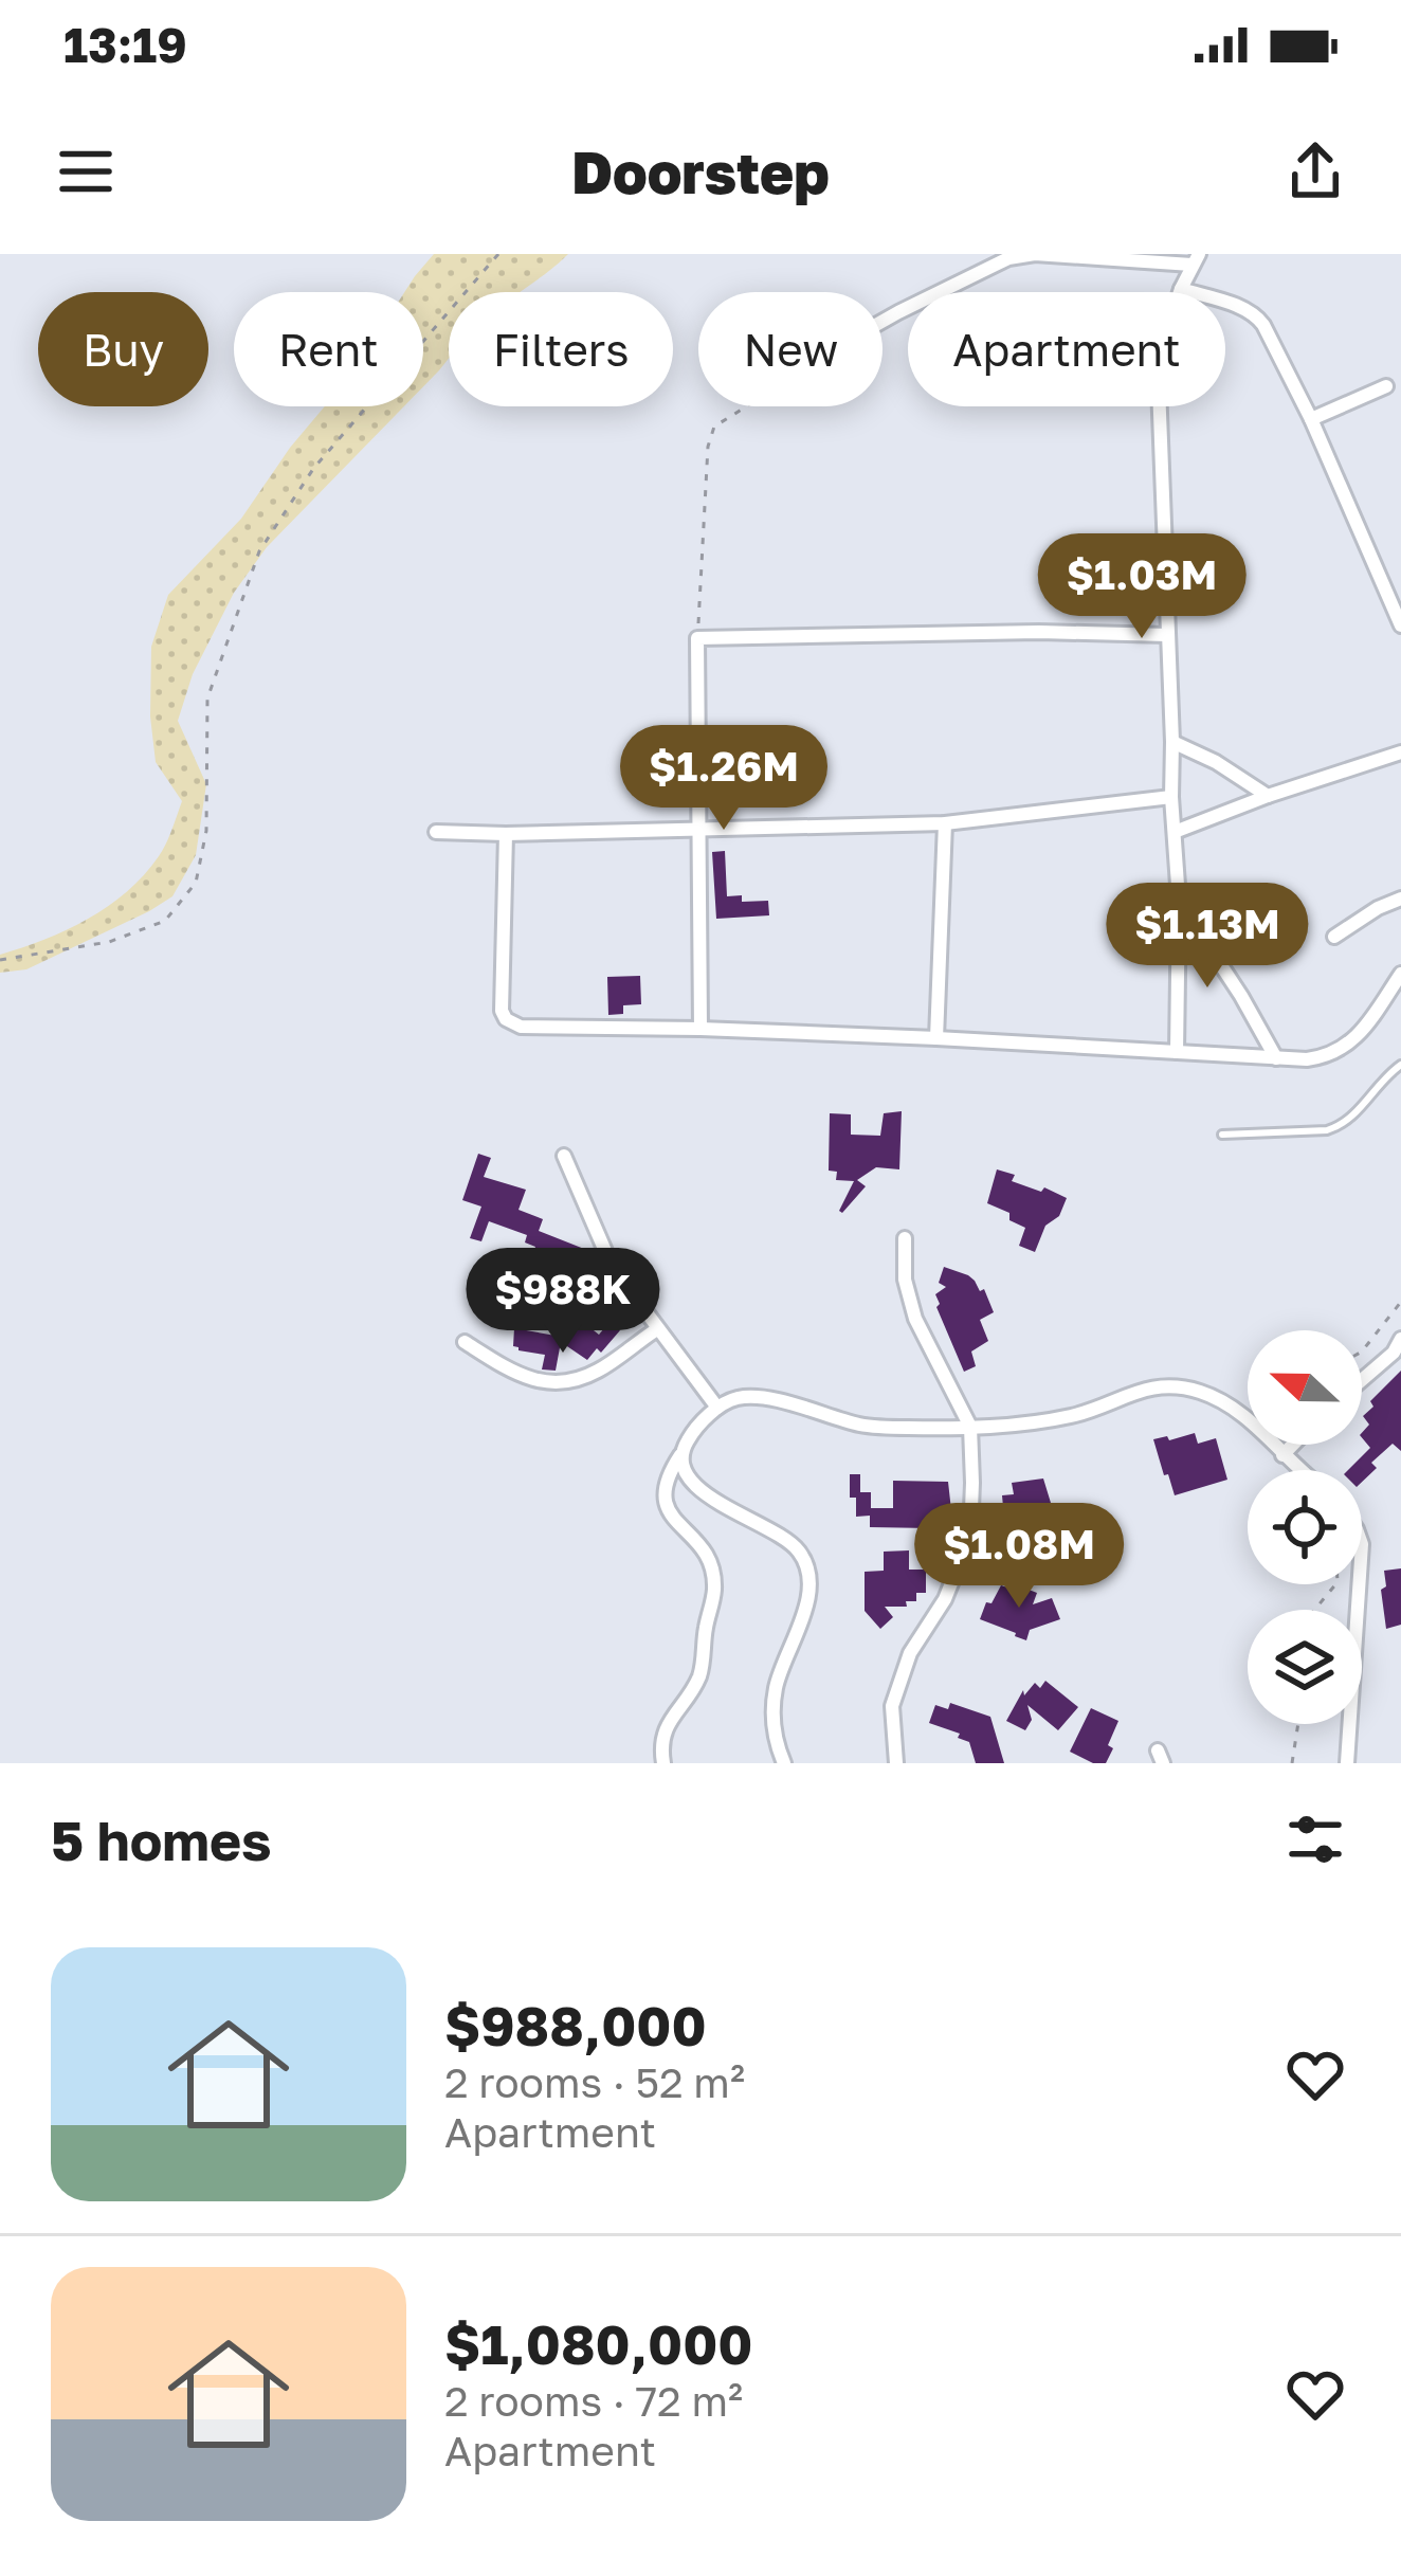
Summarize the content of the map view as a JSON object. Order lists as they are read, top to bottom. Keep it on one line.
{"north":"left","page":{"status":"13:19","header":"Doorstep","chip":["Buy","Rent","Filters","New","Apartment"],"price":["$1.03M","$1.26M","$1.13M","$988K","$1.08M"],"heading":"5 homes","list":[{"name":"$988,000","note":"2 rooms · 52 m² · Apartment"},{"name":"$1,080,000","note":"2 rooms · 72 m² · Apartment"}]}}
